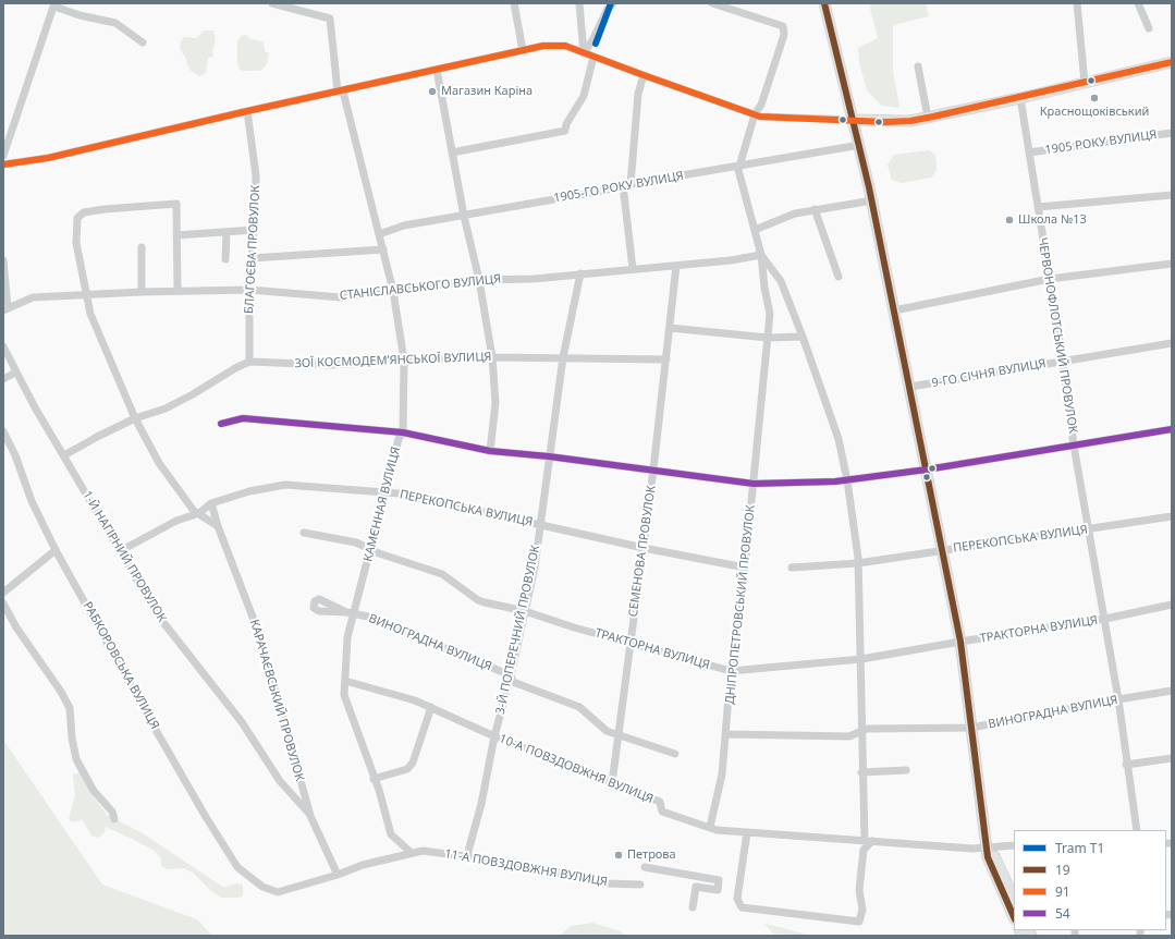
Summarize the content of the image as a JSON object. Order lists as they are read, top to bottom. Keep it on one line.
{"streets":{"street":["1905 РОКУ ВУЛИЦЯ","1905-ГО РОКУ ВУЛИЦЯ","БЛАГОЄВА ПРОВУЛОК","СТАНІСЛАВСЬКОГО ВУЛИЦЯ","ЧЕРВОНОФЛОТСЬКИЙ ПРОВУЛОК","ЗОЇ КОСМОДЕМ’ЯНСЬКОЇ ВУЛИЦЯ","9-ГО СІЧНЯ ВУЛИЦЯ","КАМЄННАЯ ВУЛИЦЯ","ПЕРЕКОПСЬКА ВУЛИЦЯ","СЕМЕНОВА ПРОВУЛОК","1-Й НАГІРНИЙ ПРОВУЛОК","ДНІПРОПЕТРОВСЬКИЙ ПРОВУЛОК","3-Й ПОПЕРЕЧНИЙ ПРОВУЛОК","ТРАКТОРНА ВУЛИЦЯ","ВИНОГРАДНА ВУЛИЦЯ","РАБКОРОВСЬКА ВУЛИЦЯ","КАРАЧАЄВСЬКИЙ ПРОВУЛОК","10-А ПОВЗДОВЖНЯ ВУЛИЦЯ","11-А ПОВЗДОВЖНЯ ВУЛИЦЯ"]},"crossings":[["1905 РОКУ ВУЛИЦЯ","ЧЕРВОНОФЛОТСЬКИЙ ПРОВУЛОК"],["1905-ГО РОКУ ВУЛИЦЯ","КАМЄННАЯ ВУЛИЦЯ"],["БЛАГОЄВА ПРОВУЛОК","СТАНІСЛАВСЬКОГО ВУЛИЦЯ"],["БЛАГОЄВА ПРОВУЛОК","ЗОЇ КОСМОДЕМ’ЯНСЬКОЇ ВУЛИЦЯ"],["СТАНІСЛАВСЬКОГО ВУЛИЦЯ","КАМЄННАЯ ВУЛИЦЯ"],["СТАНІСЛАВСЬКОГО ВУЛИЦЯ","СЕМЕНОВА ПРОВУЛОК"],["СТАНІСЛАВСЬКОГО ВУЛИЦЯ","ДНІПРОПЕТРОВСЬКИЙ ПРОВУЛОК"],["СТАНІСЛАВСЬКОГО ВУЛИЦЯ","3-Й ПОПЕРЕЧНИЙ ПРОВУЛОК"],["ЧЕРВОНОФЛОТСЬКИЙ ПРОВУЛОК","9-ГО СІЧНЯ ВУЛИЦЯ"],["ЧЕРВОНОФЛОТСЬКИЙ ПРОВУЛОК","ПЕРЕКОПСЬКА ВУЛИЦЯ"],["ЧЕРВОНОФЛОТСЬКИЙ ПРОВУЛОК","ТРАКТОРНА ВУЛИЦЯ"],["ЧЕРВОНОФЛОТСЬКИЙ ПРОВУЛОК","ВИНОГРАДНА ВУЛИЦЯ"],["ЗОЇ КОСМОДЕМ’ЯНСЬКОЇ ВУЛИЦЯ","КАМЄННАЯ ВУЛИЦЯ"],["ЗОЇ КОСМОДЕМ’ЯНСЬКОЇ ВУЛИЦЯ","СЕМЕНОВА ПРОВУЛОК"],["ЗОЇ КОСМОДЕМ’ЯНСЬКОЇ ВУЛИЦЯ","1-Й НАГІРНИЙ ПРОВУЛОК"],["ЗОЇ КОСМОДЕМ’ЯНСЬКОЇ ВУЛИЦЯ","3-Й ПОПЕРЕЧНИЙ ПРОВУЛОК"],["КАМЄННАЯ ВУЛИЦЯ","ПЕРЕКОПСЬКА ВУЛИЦЯ"],["КАМЄННАЯ ВУЛИЦЯ","ТРАКТОРНА ВУЛИЦЯ"],["КАМЄННАЯ ВУЛИЦЯ","ВИНОГРАДНА ВУЛИЦЯ"],["КАМЄННАЯ ВУЛИЦЯ","10-А ПОВЗДОВЖНЯ ВУЛИЦЯ"],["КАМЄННАЯ ВУЛИЦЯ","11-А ПОВЗДОВЖНЯ ВУЛИЦЯ"],["ПЕРЕКОПСЬКА ВУЛИЦЯ","СЕМЕНОВА ПРОВУЛОК"],["ПЕРЕКОПСЬКА ВУЛИЦЯ","1-Й НАГІРНИЙ ПРОВУЛОК"],["ПЕРЕКОПСЬКА ВУЛИЦЯ","ДНІПРОПЕТРОВСЬКИЙ ПРОВУЛОК"],["ПЕРЕКОПСЬКА ВУЛИЦЯ","3-Й ПОПЕРЕЧНИЙ ПРОВУЛОК"],["ПЕРЕКОПСЬКА ВУЛИЦЯ","КАРАЧАЄВСЬКИЙ ПРОВУЛОК"],["СЕМЕНОВА ПРОВУЛОК","ТРАКТОРНА ВУЛИЦЯ"],["СЕМЕНОВА ПРОВУЛОК","ВИНОГРАДНА ВУЛИЦЯ"],["СЕМЕНОВА ПРОВУЛОК","10-А ПОВЗДОВЖНЯ ВУЛИЦЯ"],["1-Й НАГІРНИЙ ПРОВУЛОК","КАРАЧАЄВСЬКИЙ ПРОВУЛОК"],["ДНІПРОПЕТРОВСЬКИЙ ПРОВУЛОК","ТРАКТОРНА ВУЛИЦЯ"],["ДНІПРОПЕТРОВСЬКИЙ ПРОВУЛОК","ВИНОГРАДНА ВУЛИЦЯ"],["ДНІПРОПЕТРОВСЬКИЙ ПРОВУЛОК","10-А ПОВЗДОВЖНЯ ВУЛИЦЯ"],["3-Й ПОПЕРЕЧНИЙ ПРОВУЛОК","ТРАКТОРНА ВУЛИЦЯ"],["3-Й ПОПЕРЕЧНИЙ ПРОВУЛОК","ВИНОГРАДНА ВУЛИЦЯ"],["3-Й ПОПЕРЕЧНИЙ ПРОВУЛОК","10-А ПОВЗДОВЖНЯ ВУЛИЦЯ"],["3-Й ПОПЕРЕЧНИЙ ПРОВУЛОК","11-А ПОВЗДОВЖНЯ ВУЛИЦЯ"],["РАБКОРОВСЬКА ВУЛИЦЯ","11-А ПОВЗДОВЖНЯ ВУЛИЦЯ"],["КАРАЧАЄВСЬКИЙ ПРОВУЛОК","11-А ПОВЗДОВЖНЯ ВУЛИЦЯ"]],"places":["Магазин Каріна","Краснощоківський","Школа №13","Петрова"],"lines":["tram line T1","transit line 19","transit line 91","transit line 54"],"legend":["Tram T1","19","91","54"]}
